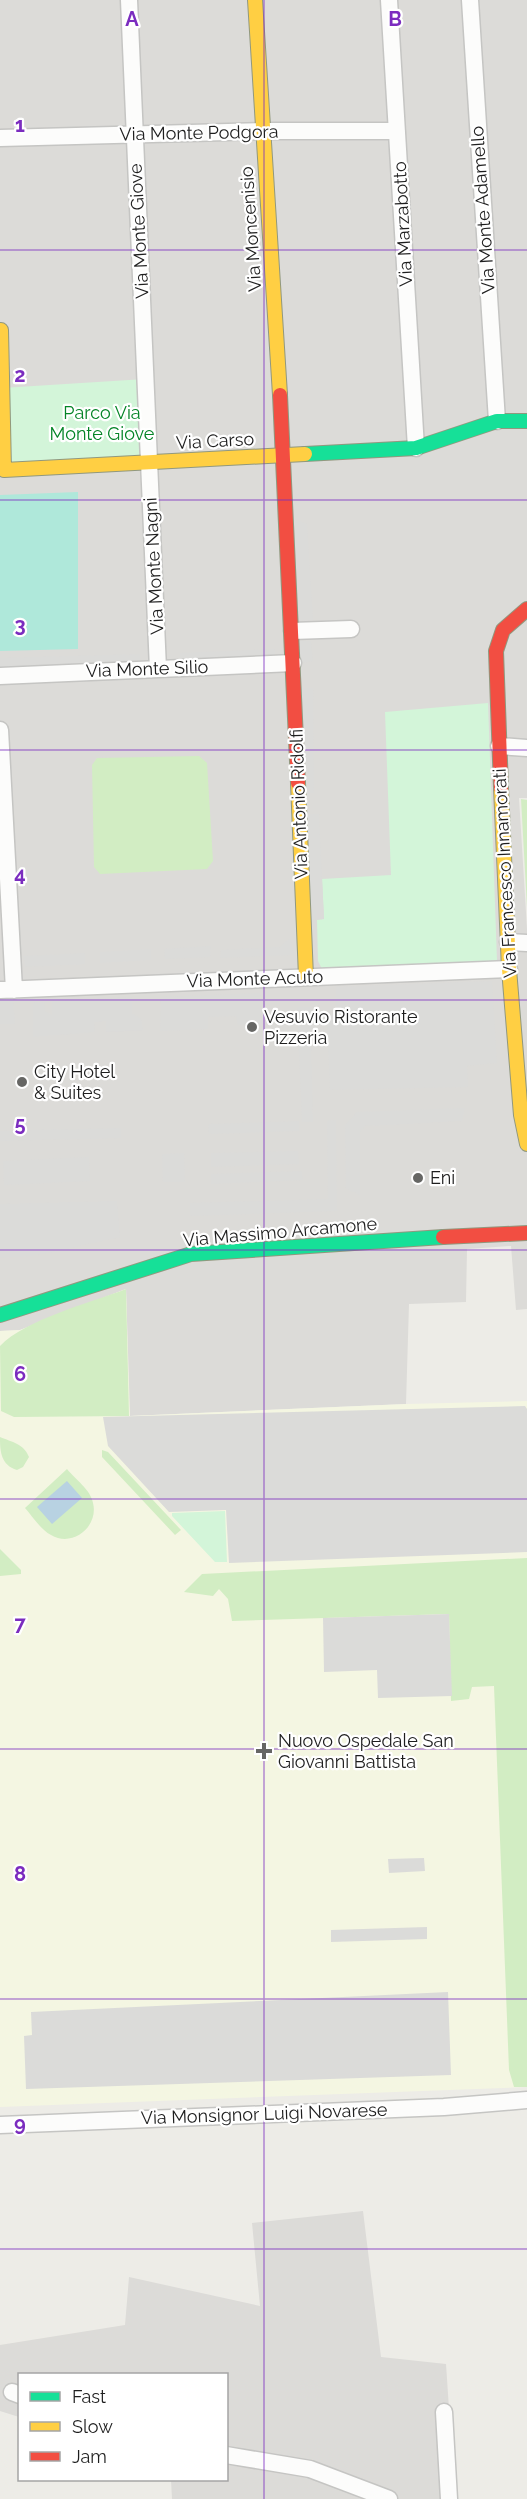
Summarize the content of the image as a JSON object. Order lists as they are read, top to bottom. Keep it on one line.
{"streets":{"street":["Via Monte Podgora","Via Monte Adamello","Via Marzabotto","Via Moncenisio","Via Monte Giove","Via Carso","Via Monte Nagni","Via Monte Silio","Via Antonio Ridolfi","Via Francesco Innamorati","Via Monte Acuto","Via Massimo Arcamone","Via Monsignor Luigi Novarese"]},"crossings":[["Via Monte Podgora","Via Marzabotto"],["Via Monte Podgora","Via Moncenisio"],["Via Monte Podgora","Via Monte Giove"],["Via Monte Adamello","Via Carso"],["Via Marzabotto","Via Carso"],["Via Moncenisio","Via Carso"],["Via Moncenisio","Via Antonio Ridolfi"],["Via Monte Giove","Via Carso"],["Via Monte Giove","Via Monte Nagni"],["Via Carso","Via Monte Nagni"],["Via Carso","Via Antonio Ridolfi"],["Via Monte Nagni","Via Monte Silio"],["Via Monte Silio","Via Antonio Ridolfi"],["Via Antonio Ridolfi","Via Monte Acuto"],["Via Francesco Innamorati","Via Monte Acuto"]],"parks":["Parco Via Monte Giove"],"places":{"other":["Vesuvio Ristorante Pizzeria","City Hotel & Suites","Eni"],"health":["Nuovo Ospedale San Giovanni Battista"]},"legend":["Fast","Slow","Jam"],"grid":{"columns":["A","B"],"rows":["1","2","3","4","5","6","7","8","9"]}}
